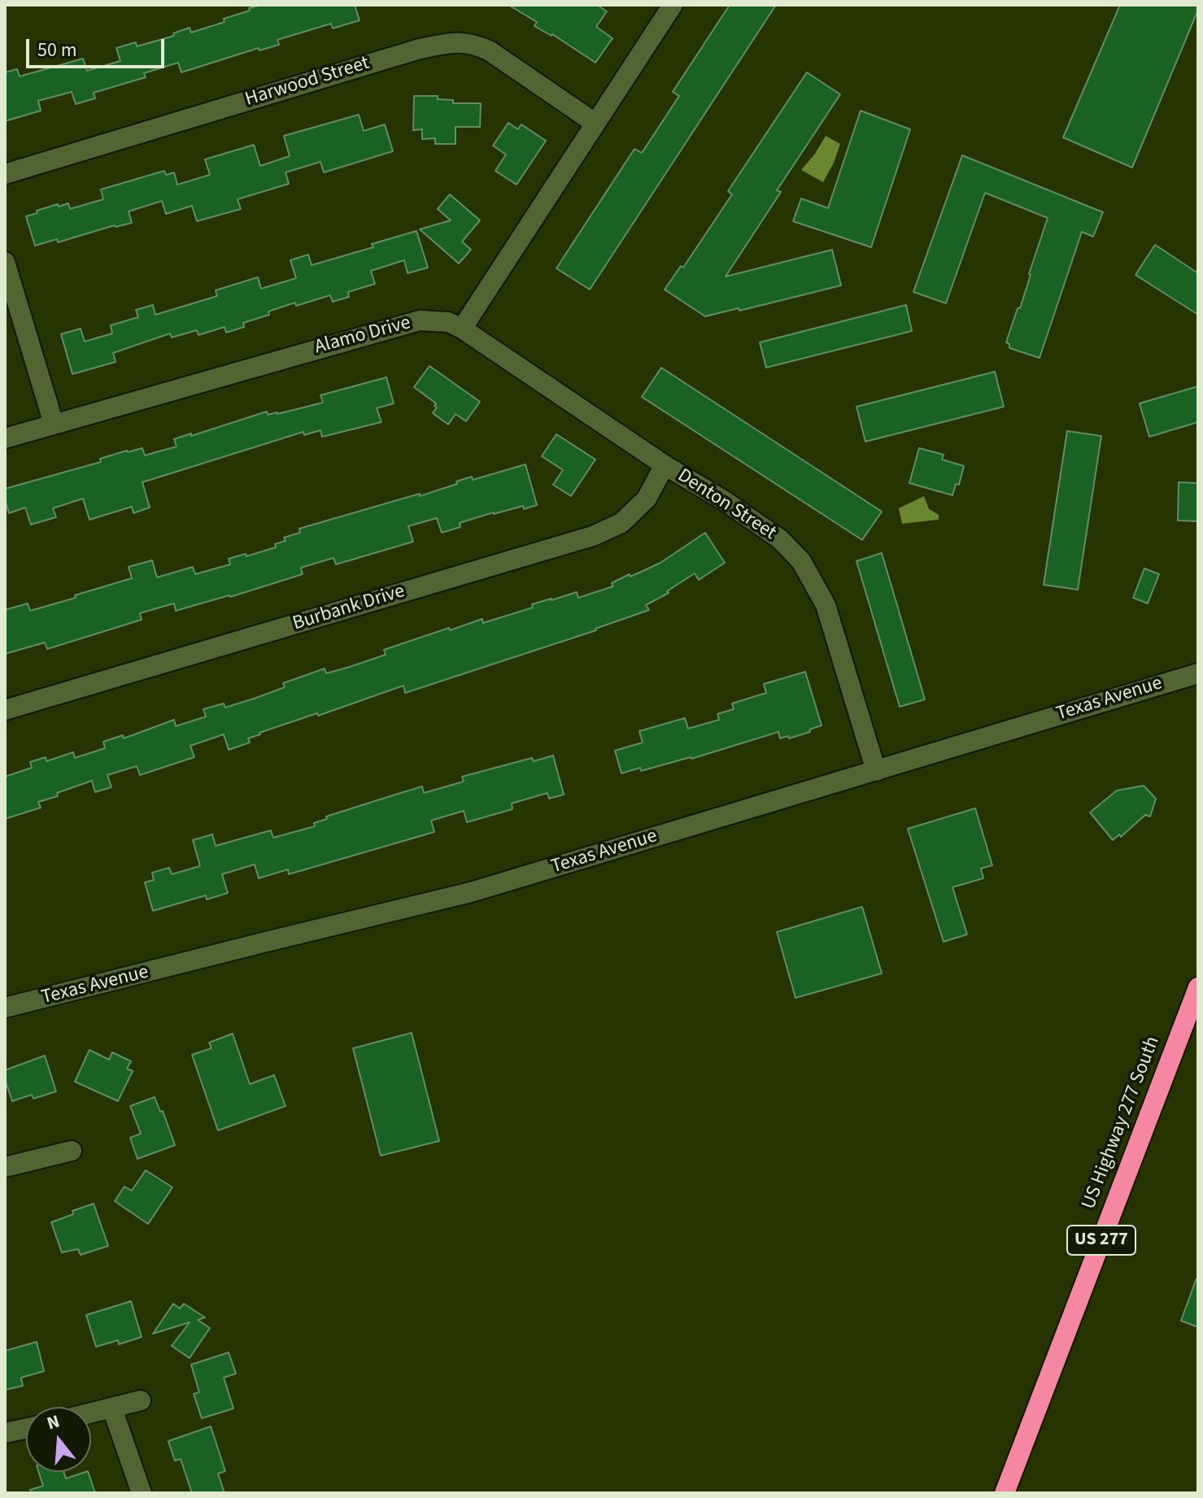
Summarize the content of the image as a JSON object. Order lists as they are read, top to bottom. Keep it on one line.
{"streets":{"highway":["US Highway 277 South","US 277"],"street":["Harwood Street","Alamo Drive","Denton Street","Burbank Drive","Texas Avenue"]},"crossings":[["Alamo Drive","Denton Street"],["Denton Street","Burbank Drive"],["Denton Street","Texas Avenue"]],"scale_bar":"50 m","north":"top"}
